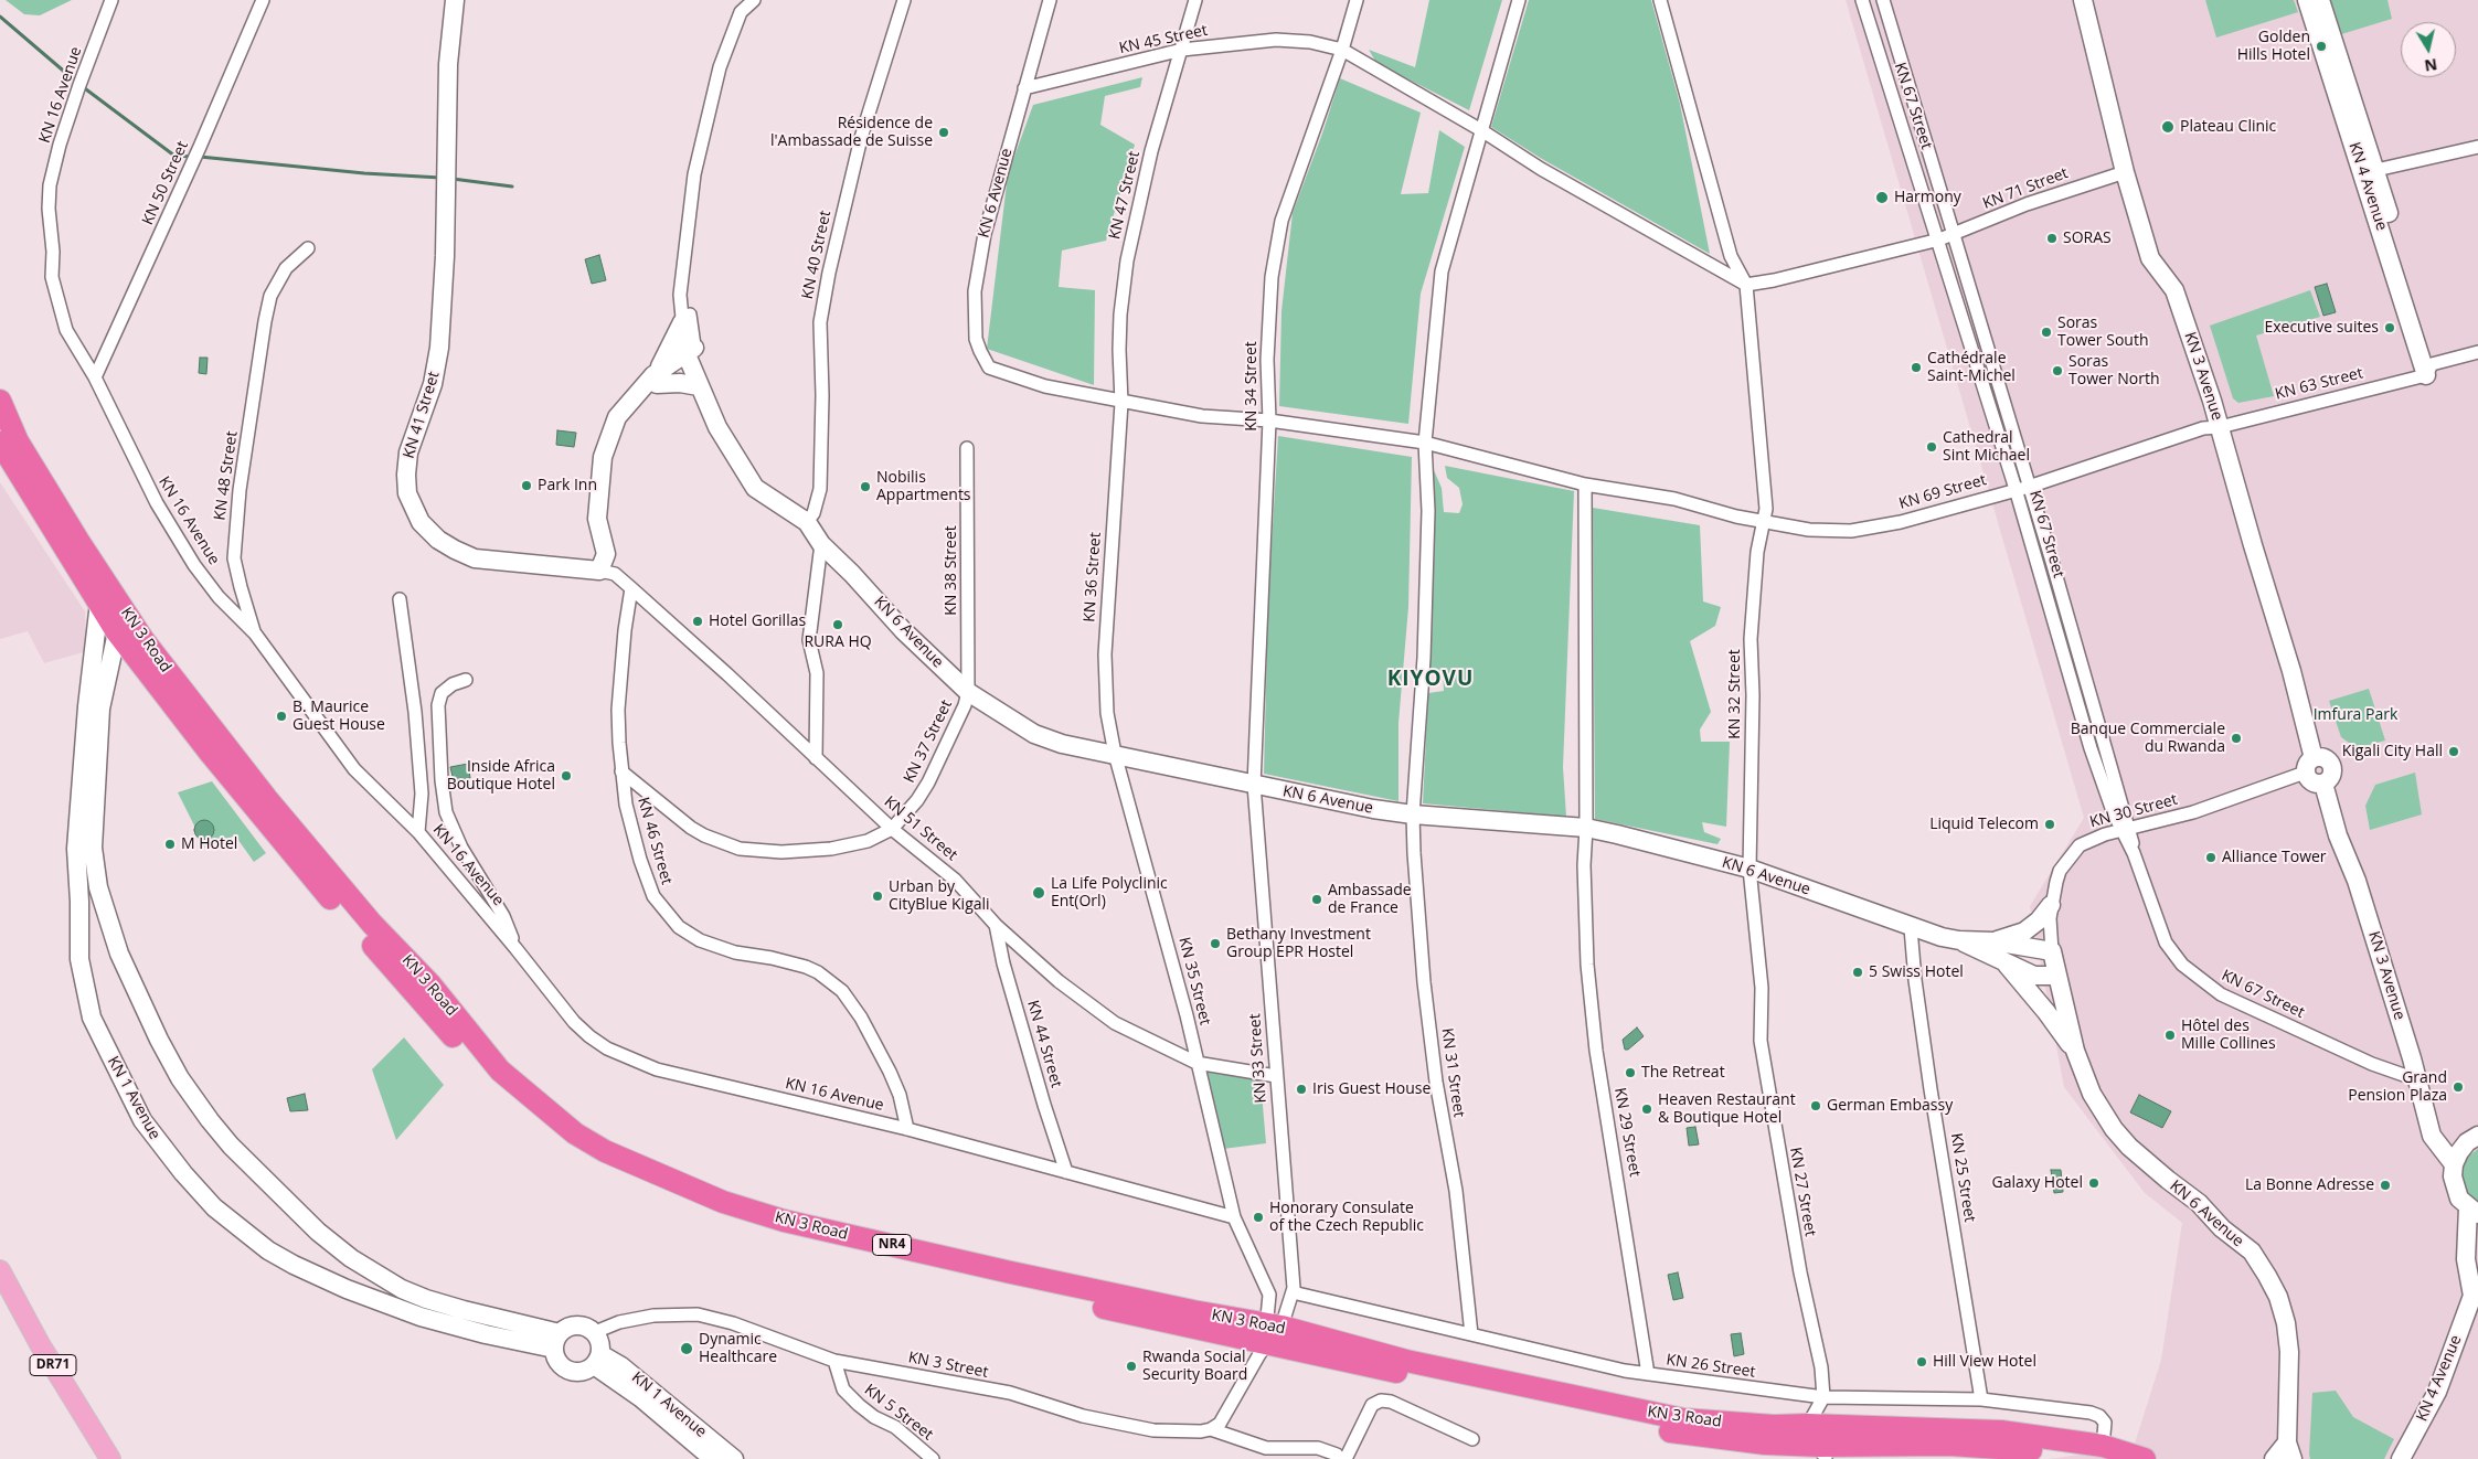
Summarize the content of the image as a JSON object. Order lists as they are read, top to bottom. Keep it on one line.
{"streets":{"highway":["KN 3 Road","NR4"],"main road":["KN 4 Avenue","KN 6 Avenue","KN 3 Avenue","KN 41 Street","KN 1 Avenue","DR71"],"street":["KN 45 Street","KN 16 Avenue","KN 67 Street","KN 50 Street","KN 71 Street","KN 47 Street","KN 40 Street","KN 63 Street","KN 34 Street","KN 48 Street","KN 69 Street","KN 38 Street","KN 36 Street","KN 32 Street","KN 37 Street","KN 30 Street","KN 51 Street","KN 46 Street","KN 35 Street","KN 44 Street","KN 33 Street","KN 31 Street","KN 29 Street","KN 25 Street","KN 27 Street","KN 3 Street","KN 26 Street","KN 5 Street"]},"crossings":[["KN 45 Street","KN 71 Street"],["KN 45 Street","KN 6 Avenue"],["KN 45 Street","KN 47 Street"],["KN 45 Street","KN 34 Street"],["KN 45 Street","KN 32 Street"],["KN 45 Street","KN 31 Street"],["KN 16 Avenue","KN 50 Street"],["KN 16 Avenue","KN 48 Street"],["KN 16 Avenue","KN 46 Street"],["KN 16 Avenue","KN 35 Street"],["KN 16 Avenue","KN 44 Street"],["KN 67 Street","KN 71 Street"],["KN 67 Street","KN 3 Avenue"],["KN 67 Street","KN 69 Street"],["KN 67 Street","KN 30 Street"],["KN 4 Avenue","KN 63 Street"],["KN 71 Street","KN 3 Avenue"],["KN 71 Street","KN 32 Street"],["KN 6 Avenue","KN 47 Street"],["KN 6 Avenue","KN 40 Street"],["KN 6 Avenue","KN 34 Street"],["KN 6 Avenue","KN 69 Street"],["KN 6 Avenue","KN 38 Street"],["KN 6 Avenue","KN 36 Street"],["KN 6 Avenue","KN 32 Street"],["KN 6 Avenue","KN 37 Street"],["KN 6 Avenue","KN 30 Street"],["KN 6 Avenue","KN 35 Street"],["KN 6 Avenue","KN 33 Street"],["KN 6 Avenue","KN 31 Street"],["KN 6 Avenue","KN 29 Street"],["KN 6 Avenue","KN 25 Street"],["KN 6 Avenue","KN 27 Street"],["KN 47 Street","KN 36 Street"],["KN 3 Avenue","KN 63 Street"],["KN 3 Avenue","KN 69 Street"],["KN 3 Avenue","KN 30 Street"],["KN 63 Street","KN 69 Street"],["KN 34 Street","KN 33 Street"],["KN 41 Street","KN 51 Street"],["KN 69 Street","KN 32 Street"],["KN 69 Street","KN 29 Street"],["KN 38 Street","KN 37 Street"],["KN 36 Street","KN 35 Street"],["KN 3 Road","KN 33 Street"],["KN 3 Road","KN 1 Avenue"],["KN 3 Road","KN 26 Street"],["KN 32 Street","KN 27 Street"],["KN 37 Street","KN 51 Street"],["KN 37 Street","KN 46 Street"],["KN 51 Street","KN 46 Street"],["KN 51 Street","KN 35 Street"],["KN 51 Street","KN 44 Street"],["KN 51 Street","KN 33 Street"],["KN 33 Street","KN 26 Street"],["KN 31 Street","KN 26 Street"],["KN 1 Avenue","KN 3 Street"],["KN 29 Street","KN 26 Street"],["KN 25 Street","KN 26 Street"],["KN 27 Street","KN 26 Street"],["KN 3 Street","KN 5 Street"]],"districts":["KIYOVU"],"parks":["Imfura Park"],"places":["Golden Hills Hotel","Plateau Clinic","Résidence de l'Ambassade de Suisse","Harmony","SORAS","Executive suites","Soras Tower South","Cathédrale Saint-Michel","Soras Tower North","Cathedral Sint Michael","Park Inn","Nobilis Appartments","Hotel Gorillas","RURA HQ","B. Maurice Guest House","Banque Commerciale du Rwanda","Kigali City Hall","Inside Africa Boutique Hotel","Liquid Telecom","M Hotel","Alliance Tower","La Life Polyclinic Ent(Orl)","Urban by CityBlue Kigali","Ambassade de France","Bethany Investment Group EPR Hostel","5 Swiss Hotel","Hôtel des Mille Collines","The Retreat","Grand Pension Plaza","Iris Guest House","German Embassy","Heaven Restaurant & Boutique Hotel","Galaxy Hotel","La Bonne Adresse","Honorary Consulate of the Czech Republic","Dynamic Healthcare","Hill View Hotel","Rwanda Social Security Board"],"north":"bottom"}
